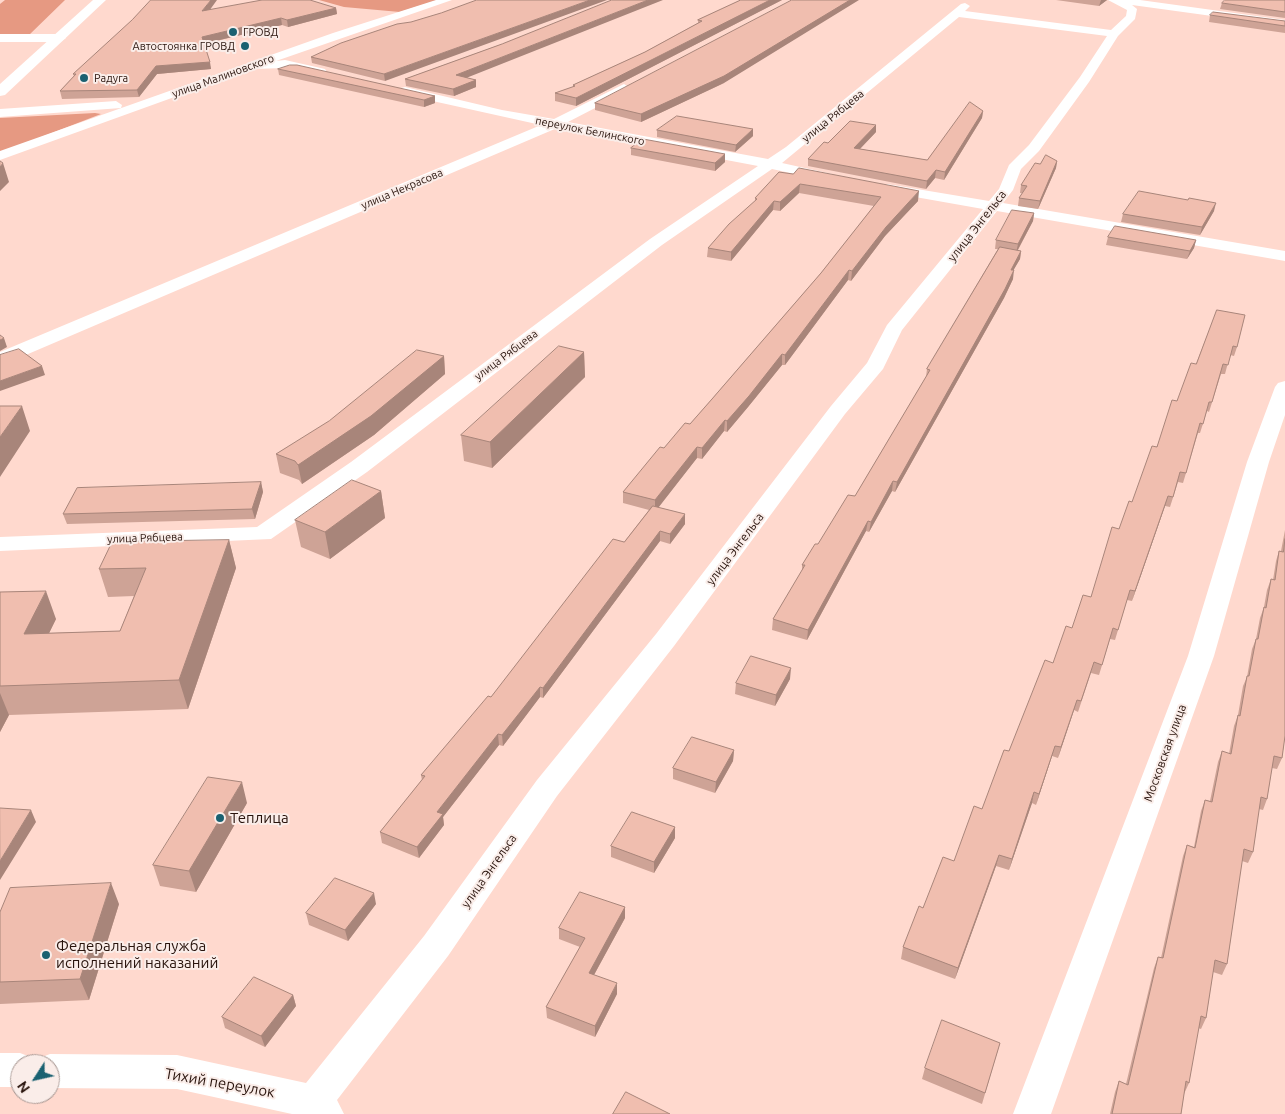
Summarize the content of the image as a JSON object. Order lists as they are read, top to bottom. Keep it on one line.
{"streets":{"street":["улица Малиновского","улица Рябцева","переулок Белинского","улица Некрасова","улица Энгельса","Московская улица","Тихий переулок"]},"crossings":[["улица Рябцева","переулок Белинского"],["улица Рябцева","улица Энгельса"],["переулок Белинского","улица Некрасова"],["улица Энгельса","Тихий переулок"]],"places":["ГРОВД","Автостоянка ГРОВД","Радуга","Теплица","Федеральная служба исполнений наказаний"],"north":"bottom left"}
